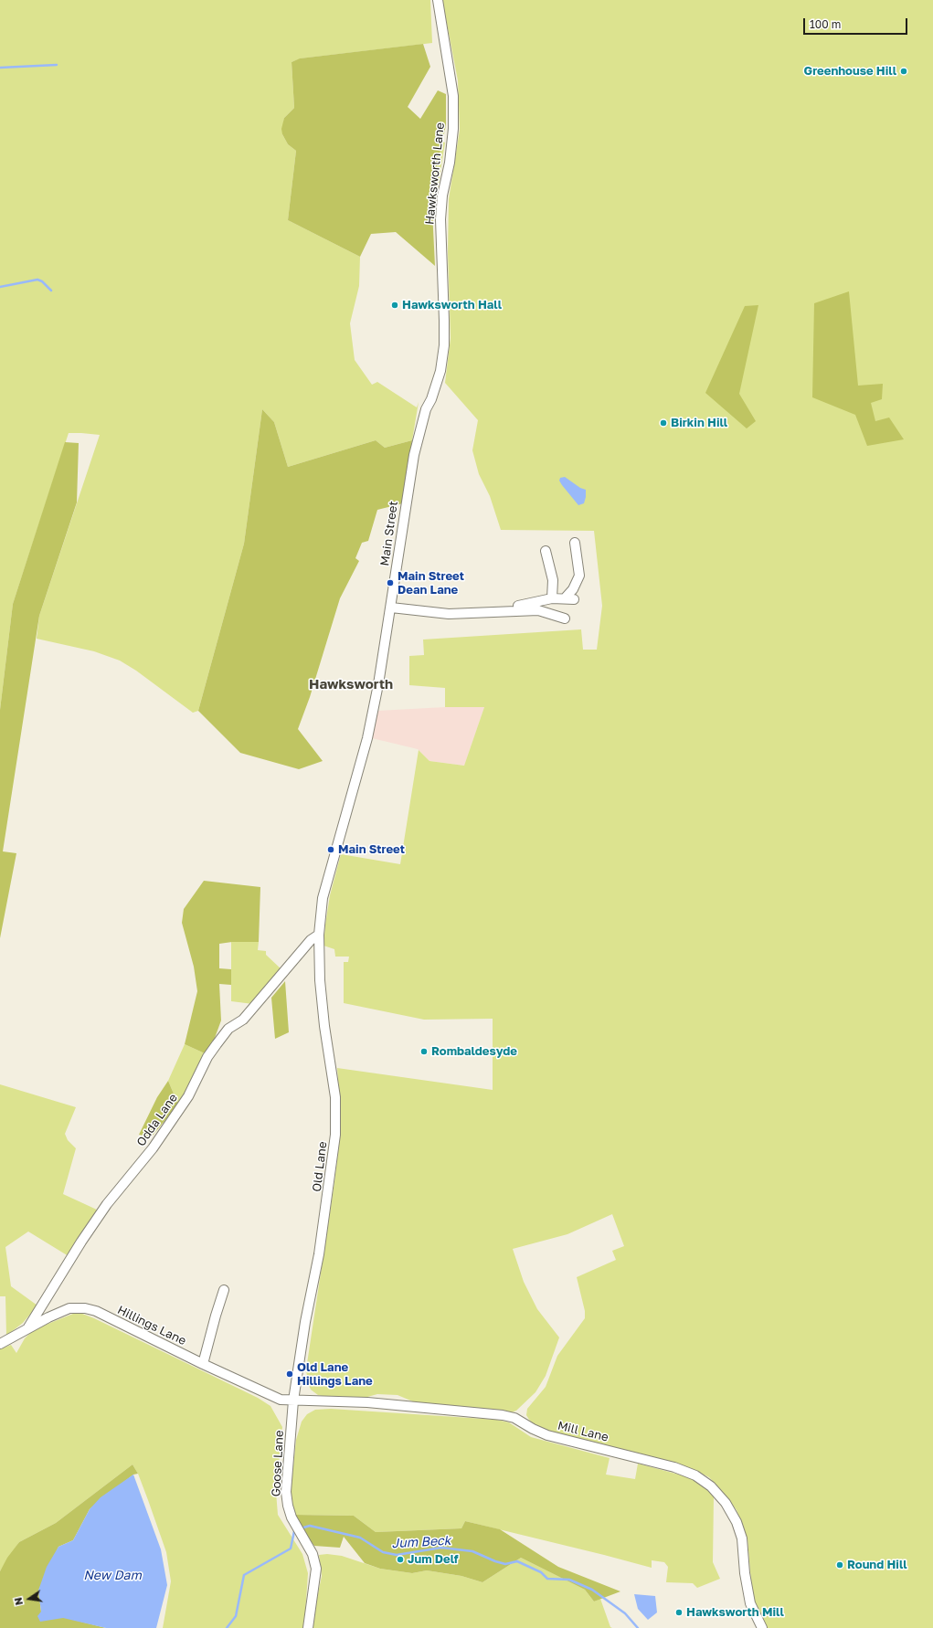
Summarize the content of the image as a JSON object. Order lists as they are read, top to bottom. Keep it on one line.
{"streets":{"street":["Hawksworth Lane","Main Street","Odda Lane","Old Lane","Hillings Lane","Mill Lane","Goose Lane"]},"crossings":[["Hawksworth Lane","Main Street"],["Main Street","Odda Lane"],["Main Street","Old Lane"],["Odda Lane","Old Lane"],["Odda Lane","Hillings Lane"],["Old Lane","Hillings Lane"],["Old Lane","Mill Lane"],["Old Lane","Goose Lane"],["Hillings Lane","Mill Lane"],["Hillings Lane","Goose Lane"],["Mill Lane","Goose Lane"]],"districts":["Hawksworth"],"water":["Jum Beck","New Dam"],"places":["Greenhouse Hill","Hawksworth Hall","Birkin Hill","Main Street Dean Lane","Main Street","Rombaldesyde","Old Lane Hillings Lane","Jum Delf","Round Hill","Hawksworth Mill"],"scale_bar":"100 m","north":"left"}
